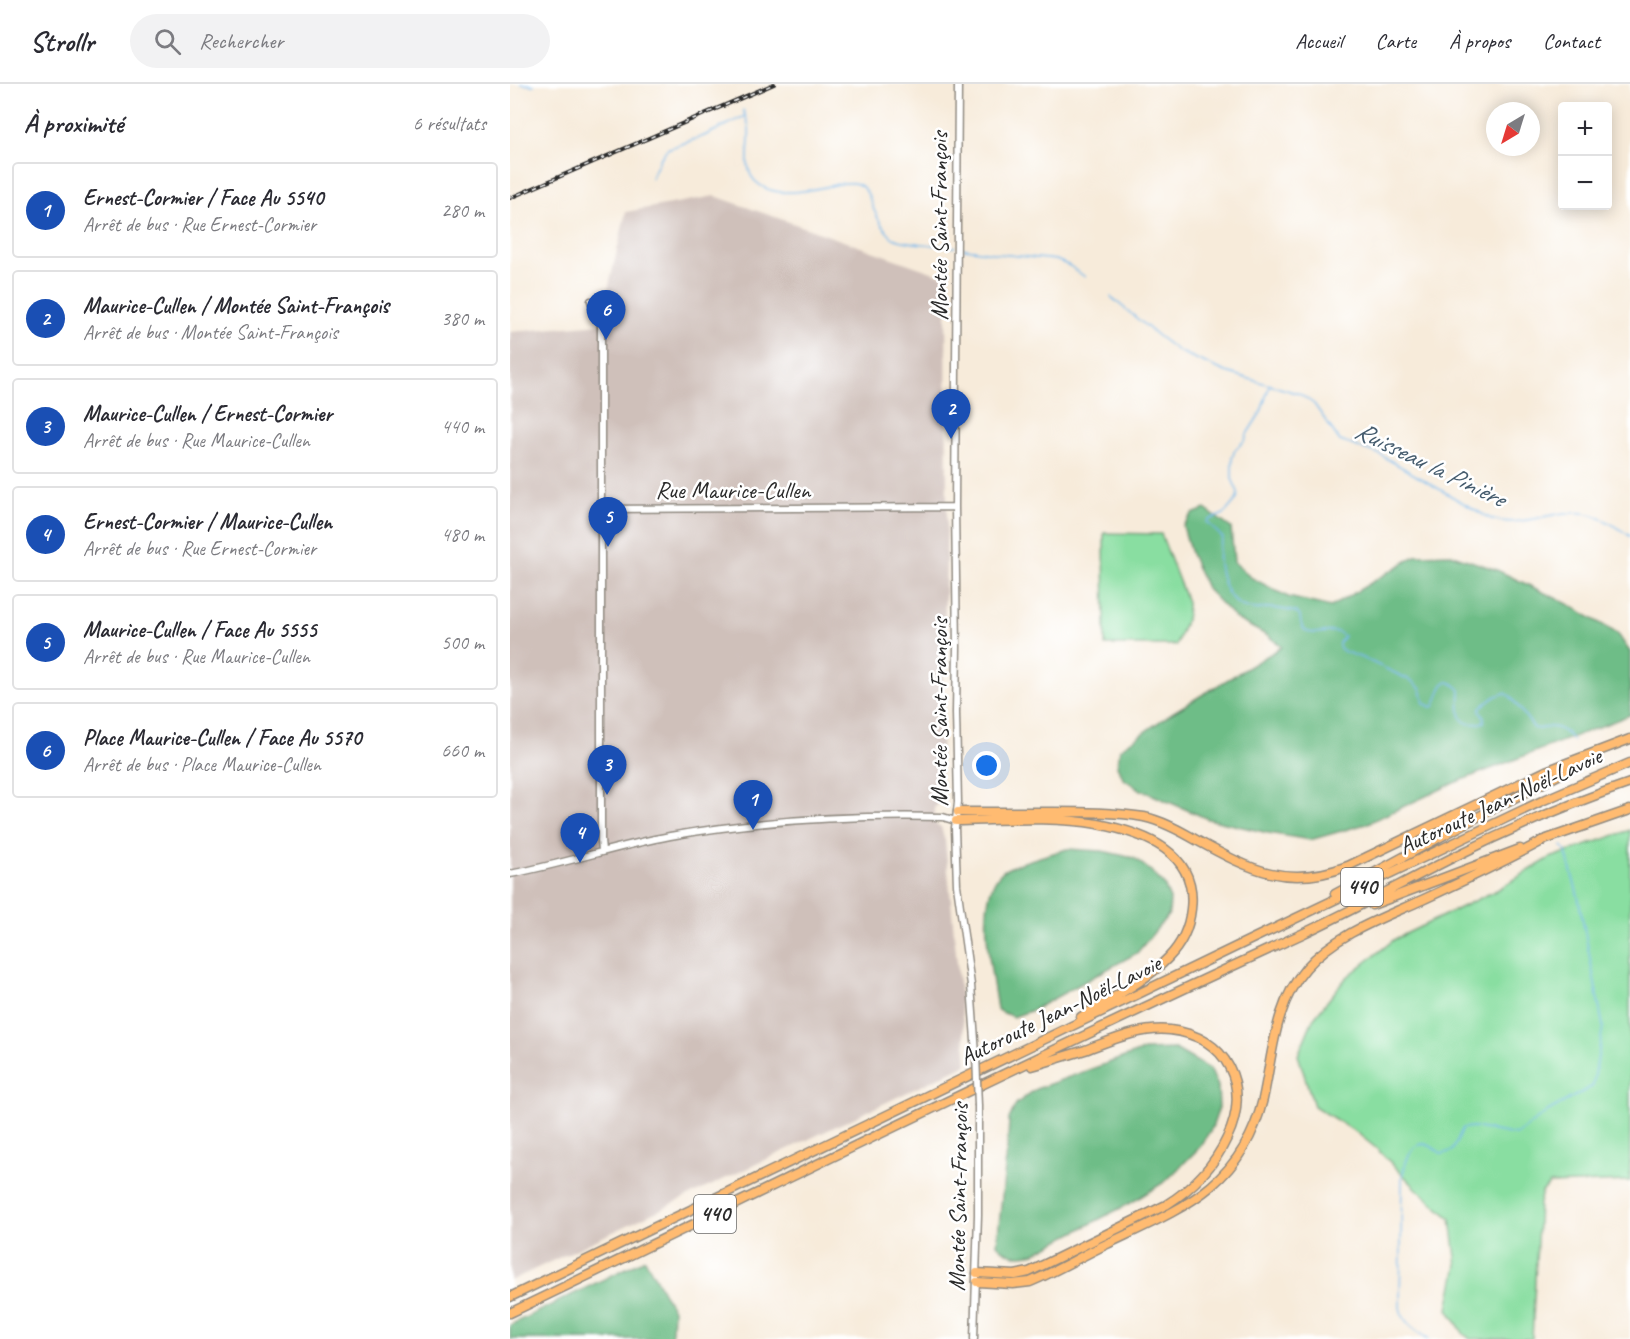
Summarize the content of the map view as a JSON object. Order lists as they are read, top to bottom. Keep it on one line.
{"streets":{"highway":["Autoroute Jean-Noël-Lavoie","440"],"street":["Montée Saint-François","Rue Maurice-Cullen"]},"crossings":[["Montée Saint-François","Rue Maurice-Cullen"]],"water":["Ruisseau la Pinière"],"north":"bottom left","page":{"header":"Strollr","search":"Rechercher","nav":["Accueil","Carte","À propos","Contact"],"heading":["À proximité","6 résultats"],"map_buttons":["+","−"],"list":[{"mark":"1","name":"Ernest-Cormier / Face Au 5540","note":"Arrêt de bus · Rue Ernest-Cormier","value":"280 m"},{"mark":"2","name":"Maurice-Cullen / Montée Saint-François","note":"Arrêt de bus · Montée Saint-François","value":"380 m"},{"mark":"3","name":"Maurice-Cullen / Ernest-Cormier","note":"Arrêt de bus · Rue Maurice-Cullen","value":"440 m"},{"mark":"4","name":"Ernest-Cormier / Maurice-Cullen","note":"Arrêt de bus · Rue Ernest-Cormier","value":"480 m"},{"mark":"5","name":"Maurice-Cullen / Face Au 5555","note":"Arrêt de bus · Rue Maurice-Cullen","value":"500 m"},{"mark":"6","name":"Place Maurice-Cullen / Face Au 5570","note":"Arrêt de bus · Place Maurice-Cullen","value":"660 m"}],"pins":["6","2","5","3","1","4"]}}
